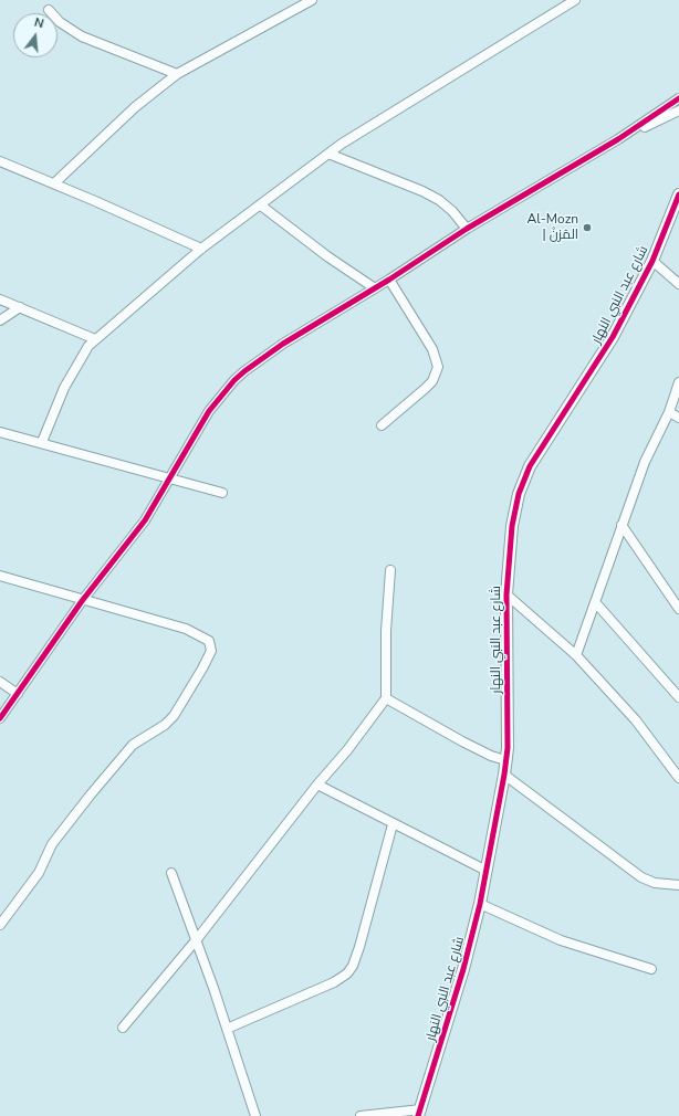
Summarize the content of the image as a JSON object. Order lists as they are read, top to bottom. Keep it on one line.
{"streets":{"street":["شارع عبد النبي النهار"]},"places":["Al-Mozn | المٓزنْ"],"north":"top"}
